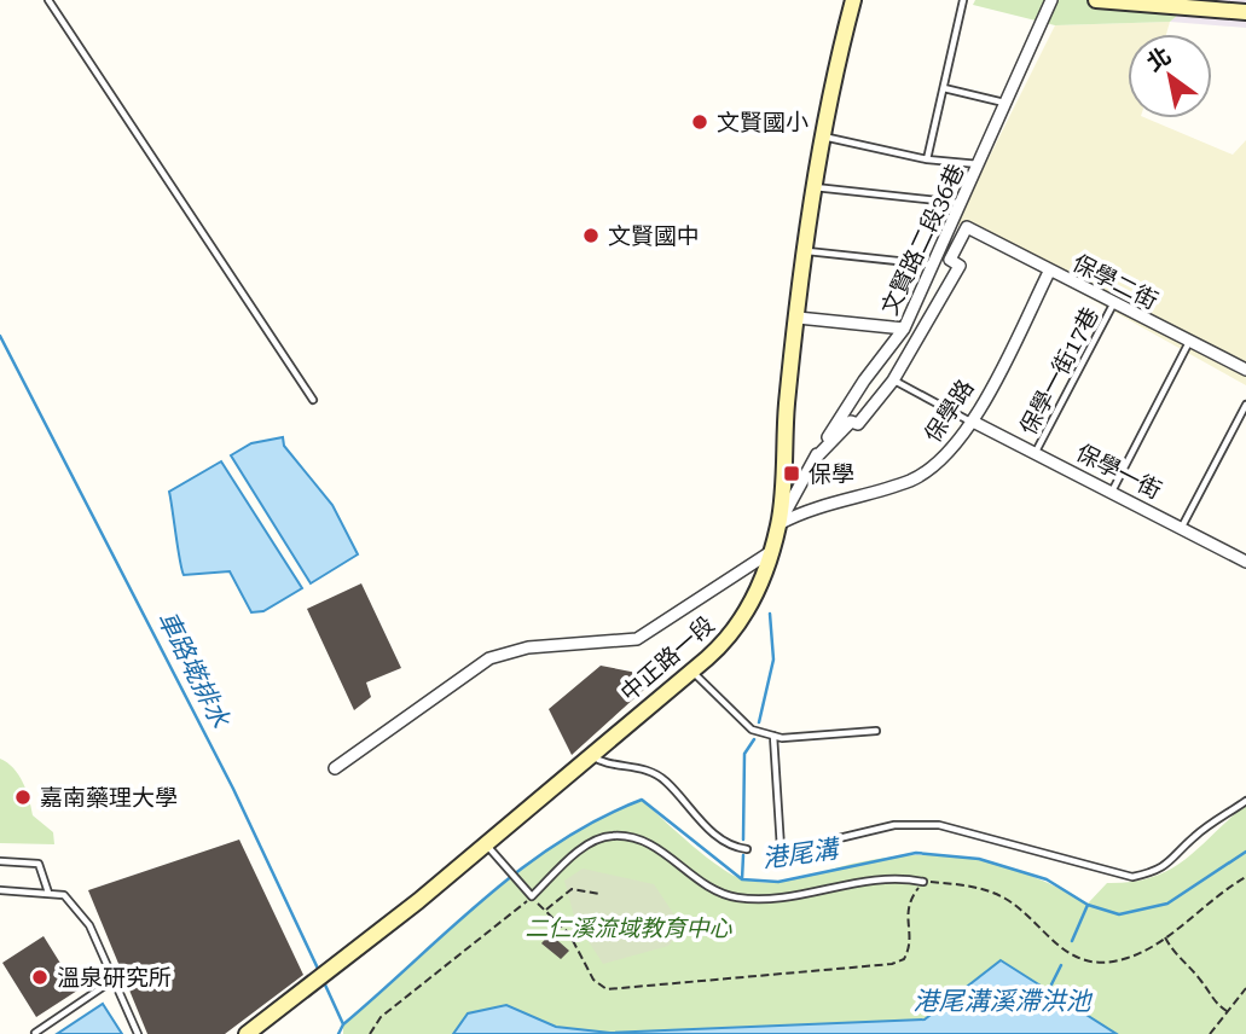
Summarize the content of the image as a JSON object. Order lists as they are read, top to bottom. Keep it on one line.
{"streets":{"main road":["中正路一段"],"street":["文賢路二段36巷","保學二街","保學路","保學一街"],"lane":["保學一街17巷"]},"crossings":[["文賢路二段36巷","保學路"],["文賢路二段36巷","中正路一段"],["保學二街","保學一街17巷"],["保學二街","保學路"],["保學一街17巷","保學一街"],["保學路","保學一街"],["保學路","中正路一段"]],"water":["車路墘排水","港尾溝","港尾溝溪滯洪池"],"parks":["二仁溪流域教育中心"],"places":{"other":["文賢國小","文賢國中","嘉南藥理大學","溫泉研究所"],"transit":["保學"]},"north":"top left"}
